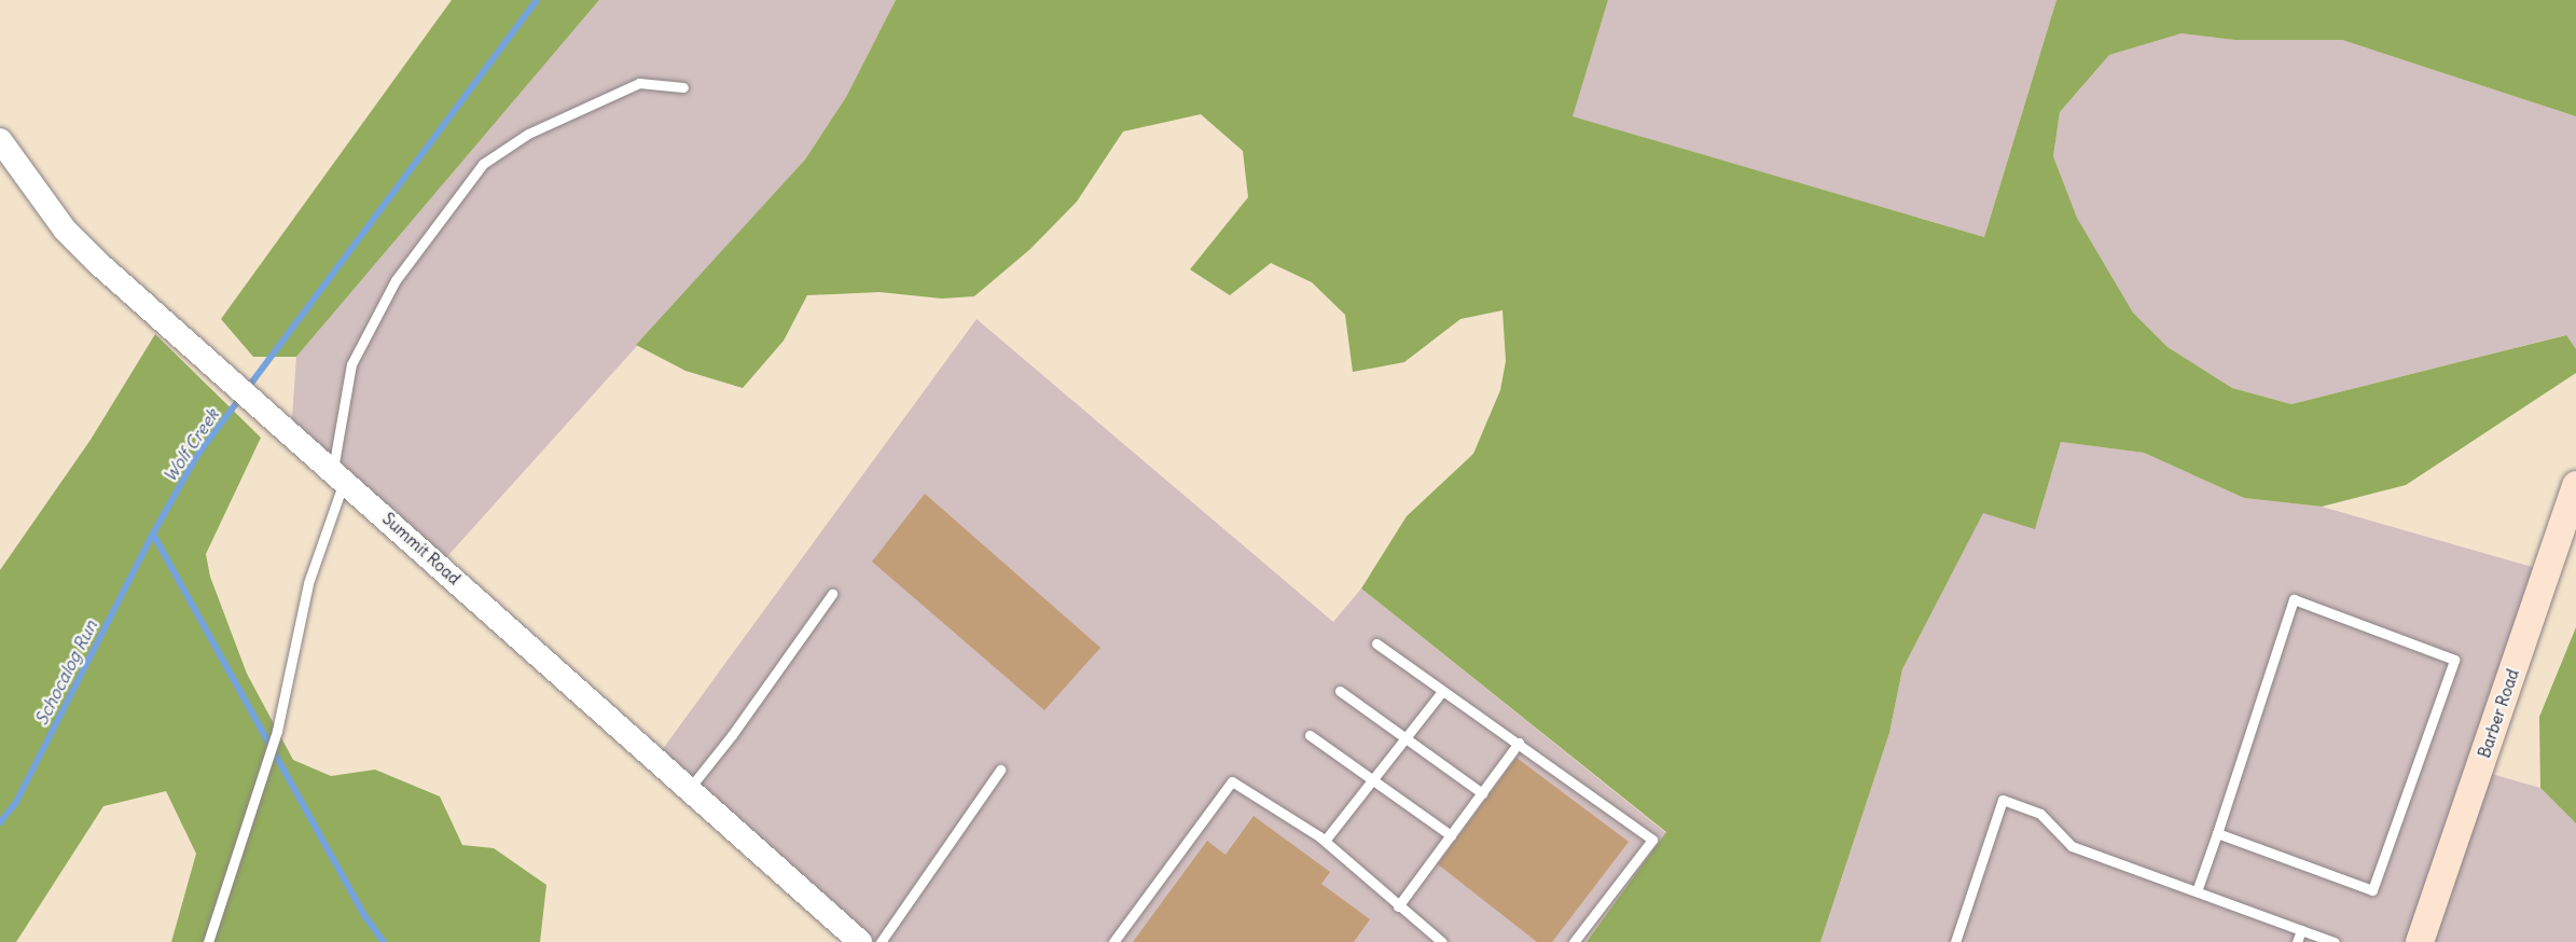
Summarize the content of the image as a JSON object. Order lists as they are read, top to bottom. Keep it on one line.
{"streets":{"main road":["Barber Road"],"street":["Summit Road"]},"water":["Wolf Creek","Schocalog Run"]}
